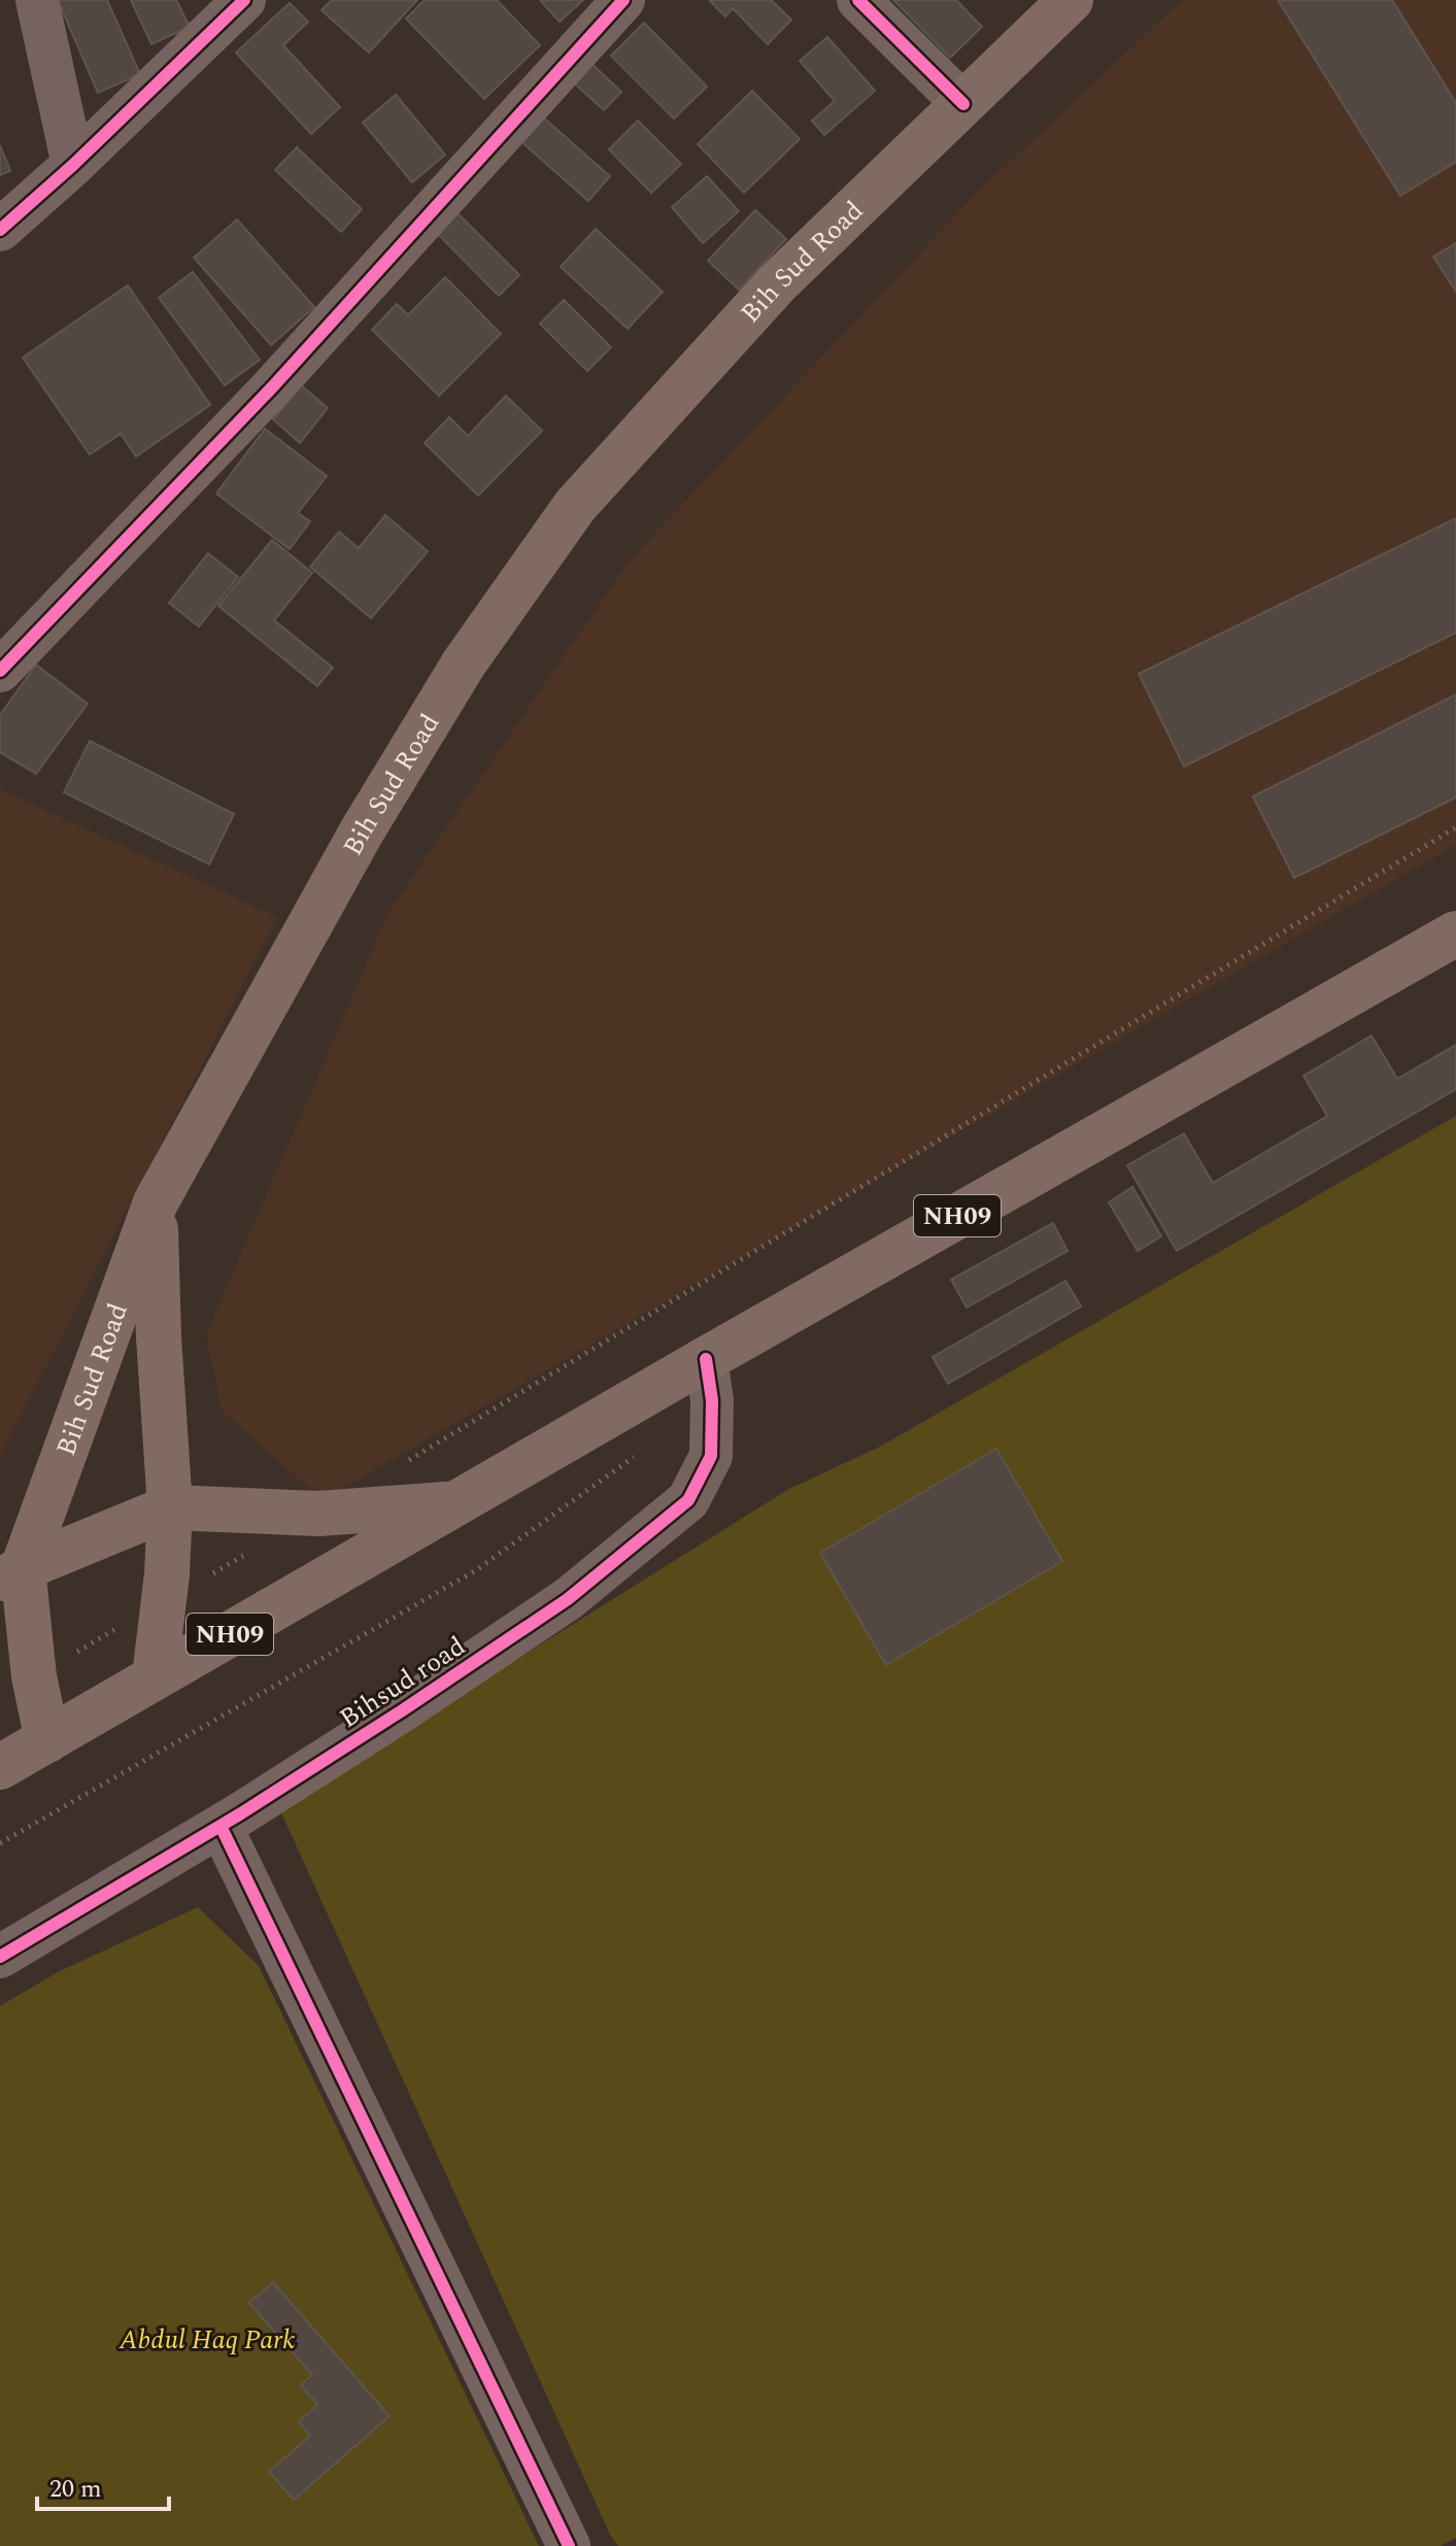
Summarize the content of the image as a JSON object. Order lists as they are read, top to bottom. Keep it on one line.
{"streets":{"main road":["Bih Sud Road","NH09"],"street":["Bihsud road"]},"crossings":[["Bih Sud Road","NH09"],["NH09","Bihsud road"]],"parks":["Abdul Haq Park"],"scale_bar":"20 m"}
